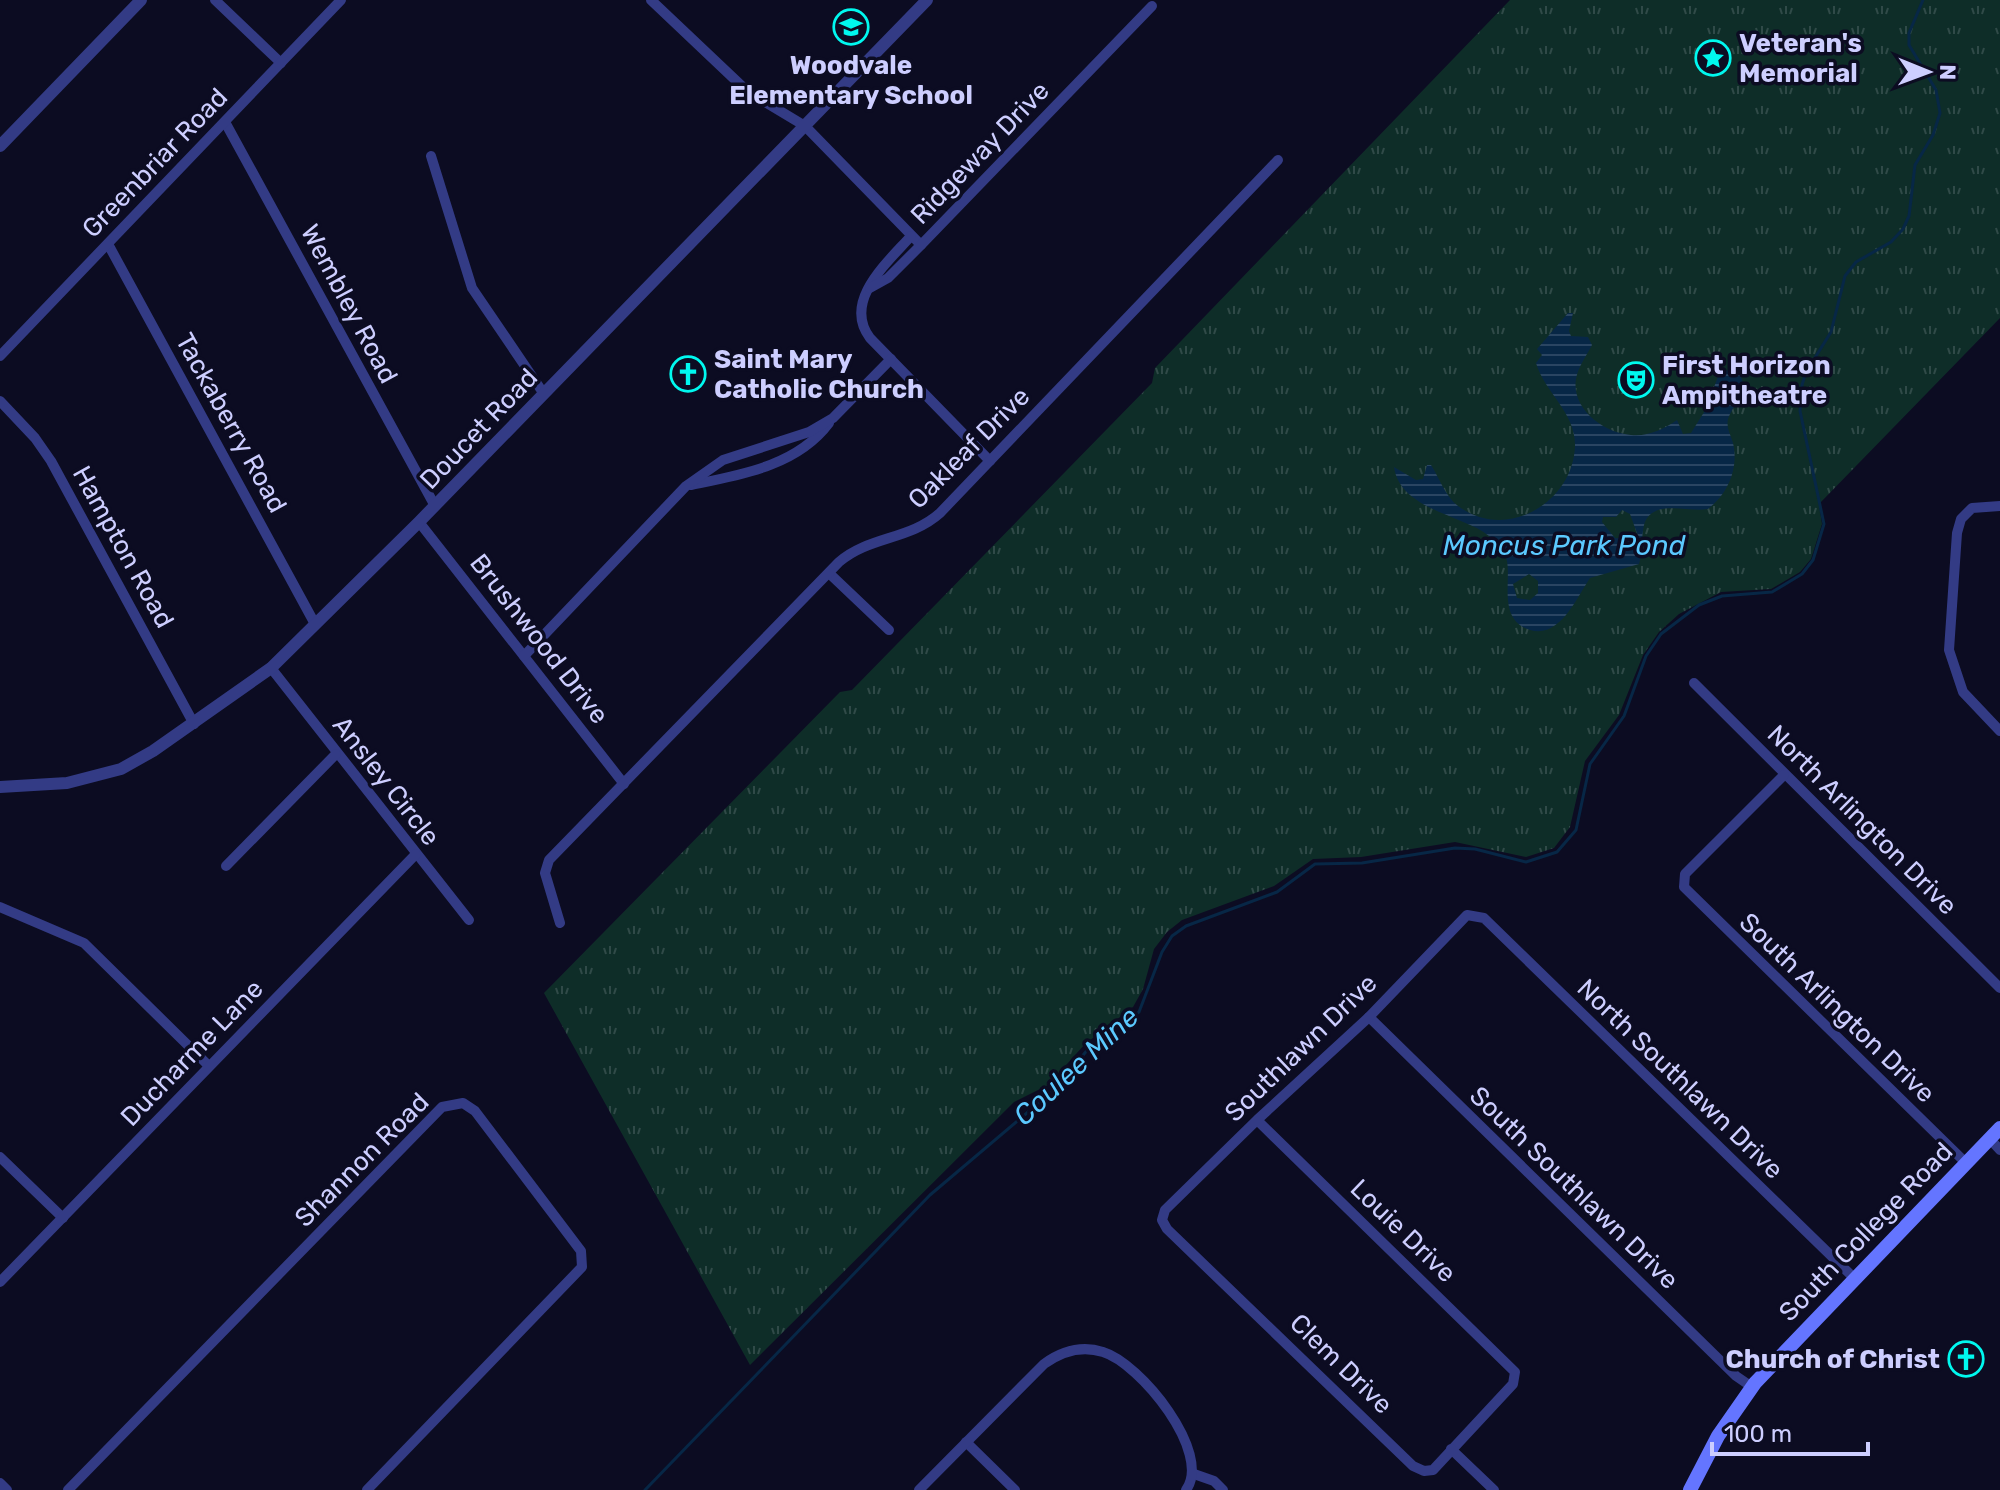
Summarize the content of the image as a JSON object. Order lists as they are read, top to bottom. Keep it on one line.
{"streets":{"main road":["South College Road"],"street":["Ridgeway Drive","Greenbriar Road","Wembley Road","Tackaberry Road","Doucet Road","Oakleaf Drive","Hampton Road","Brushwood Drive","Ansley Circle","North Arlington Drive","South Arlington Drive","Southlawn Drive","Ducharme Lane","North Southlawn Drive","Shannon Road","South Southlawn Drive","Louie Drive","Clem Drive"]},"crossings":[["Ridgeway Drive","Doucet Road"],["Greenbriar Road","Wembley Road"],["Greenbriar Road","Tackaberry Road"],["Wembley Road","Doucet Road"],["Tackaberry Road","Doucet Road"],["Doucet Road","Hampton Road"],["Doucet Road","Brushwood Drive"],["Doucet Road","Ansley Circle"],["Oakleaf Drive","Brushwood Drive"],["Ansley Circle","Ducharme Lane"],["North Arlington Drive","South Arlington Drive"],["South Arlington Drive","South College Road"],["Southlawn Drive","North Southlawn Drive"],["Southlawn Drive","South Southlawn Drive"],["Southlawn Drive","Louie Drive"],["Southlawn Drive","Clem Drive"],["North Southlawn Drive","South College Road"],["South Southlawn Drive","South College Road"],["Louie Drive","Clem Drive"]],"water":["Moncus Park Pond","Coulee Mine"],"places":{"school or university":["Woodvale Elementary School"],"place":["Veteran's Memorial"],"church":["Saint Mary Catholic Church","Church of Christ"],"theatre":["First Horizon Ampitheatre"]},"scale_bar":"100 m","north":"right"}
